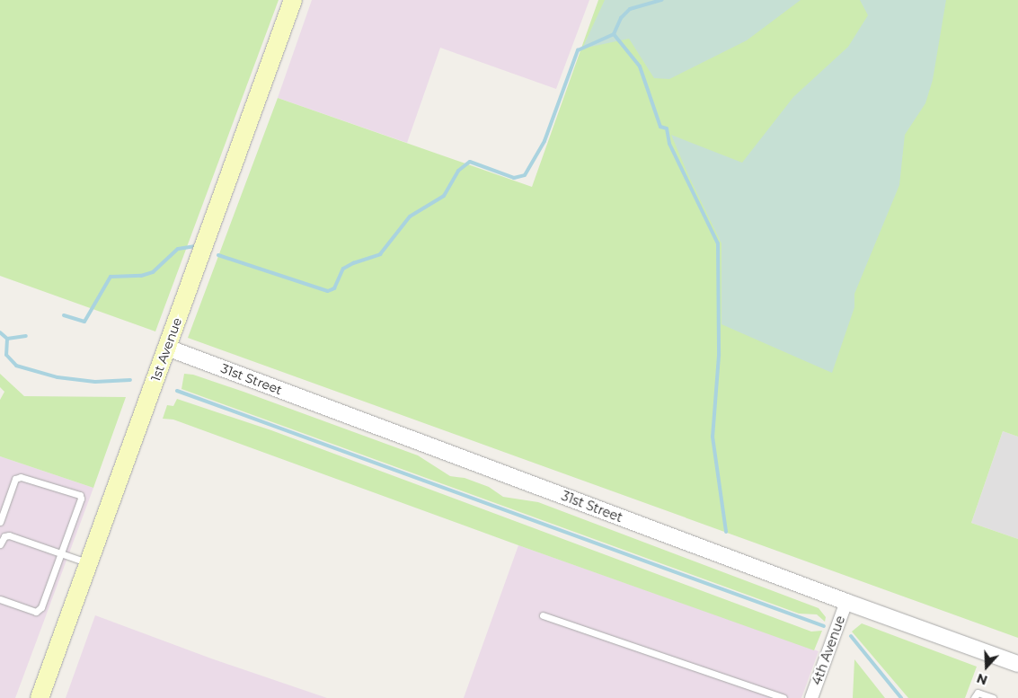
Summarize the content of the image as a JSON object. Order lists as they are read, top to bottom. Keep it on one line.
{"streets":{"main road":["1st Avenue"],"street":["31st Street","4th Avenue"]},"crossings":[["1st Avenue","31st Street"],["31st Street","4th Avenue"]],"north":"bottom"}
